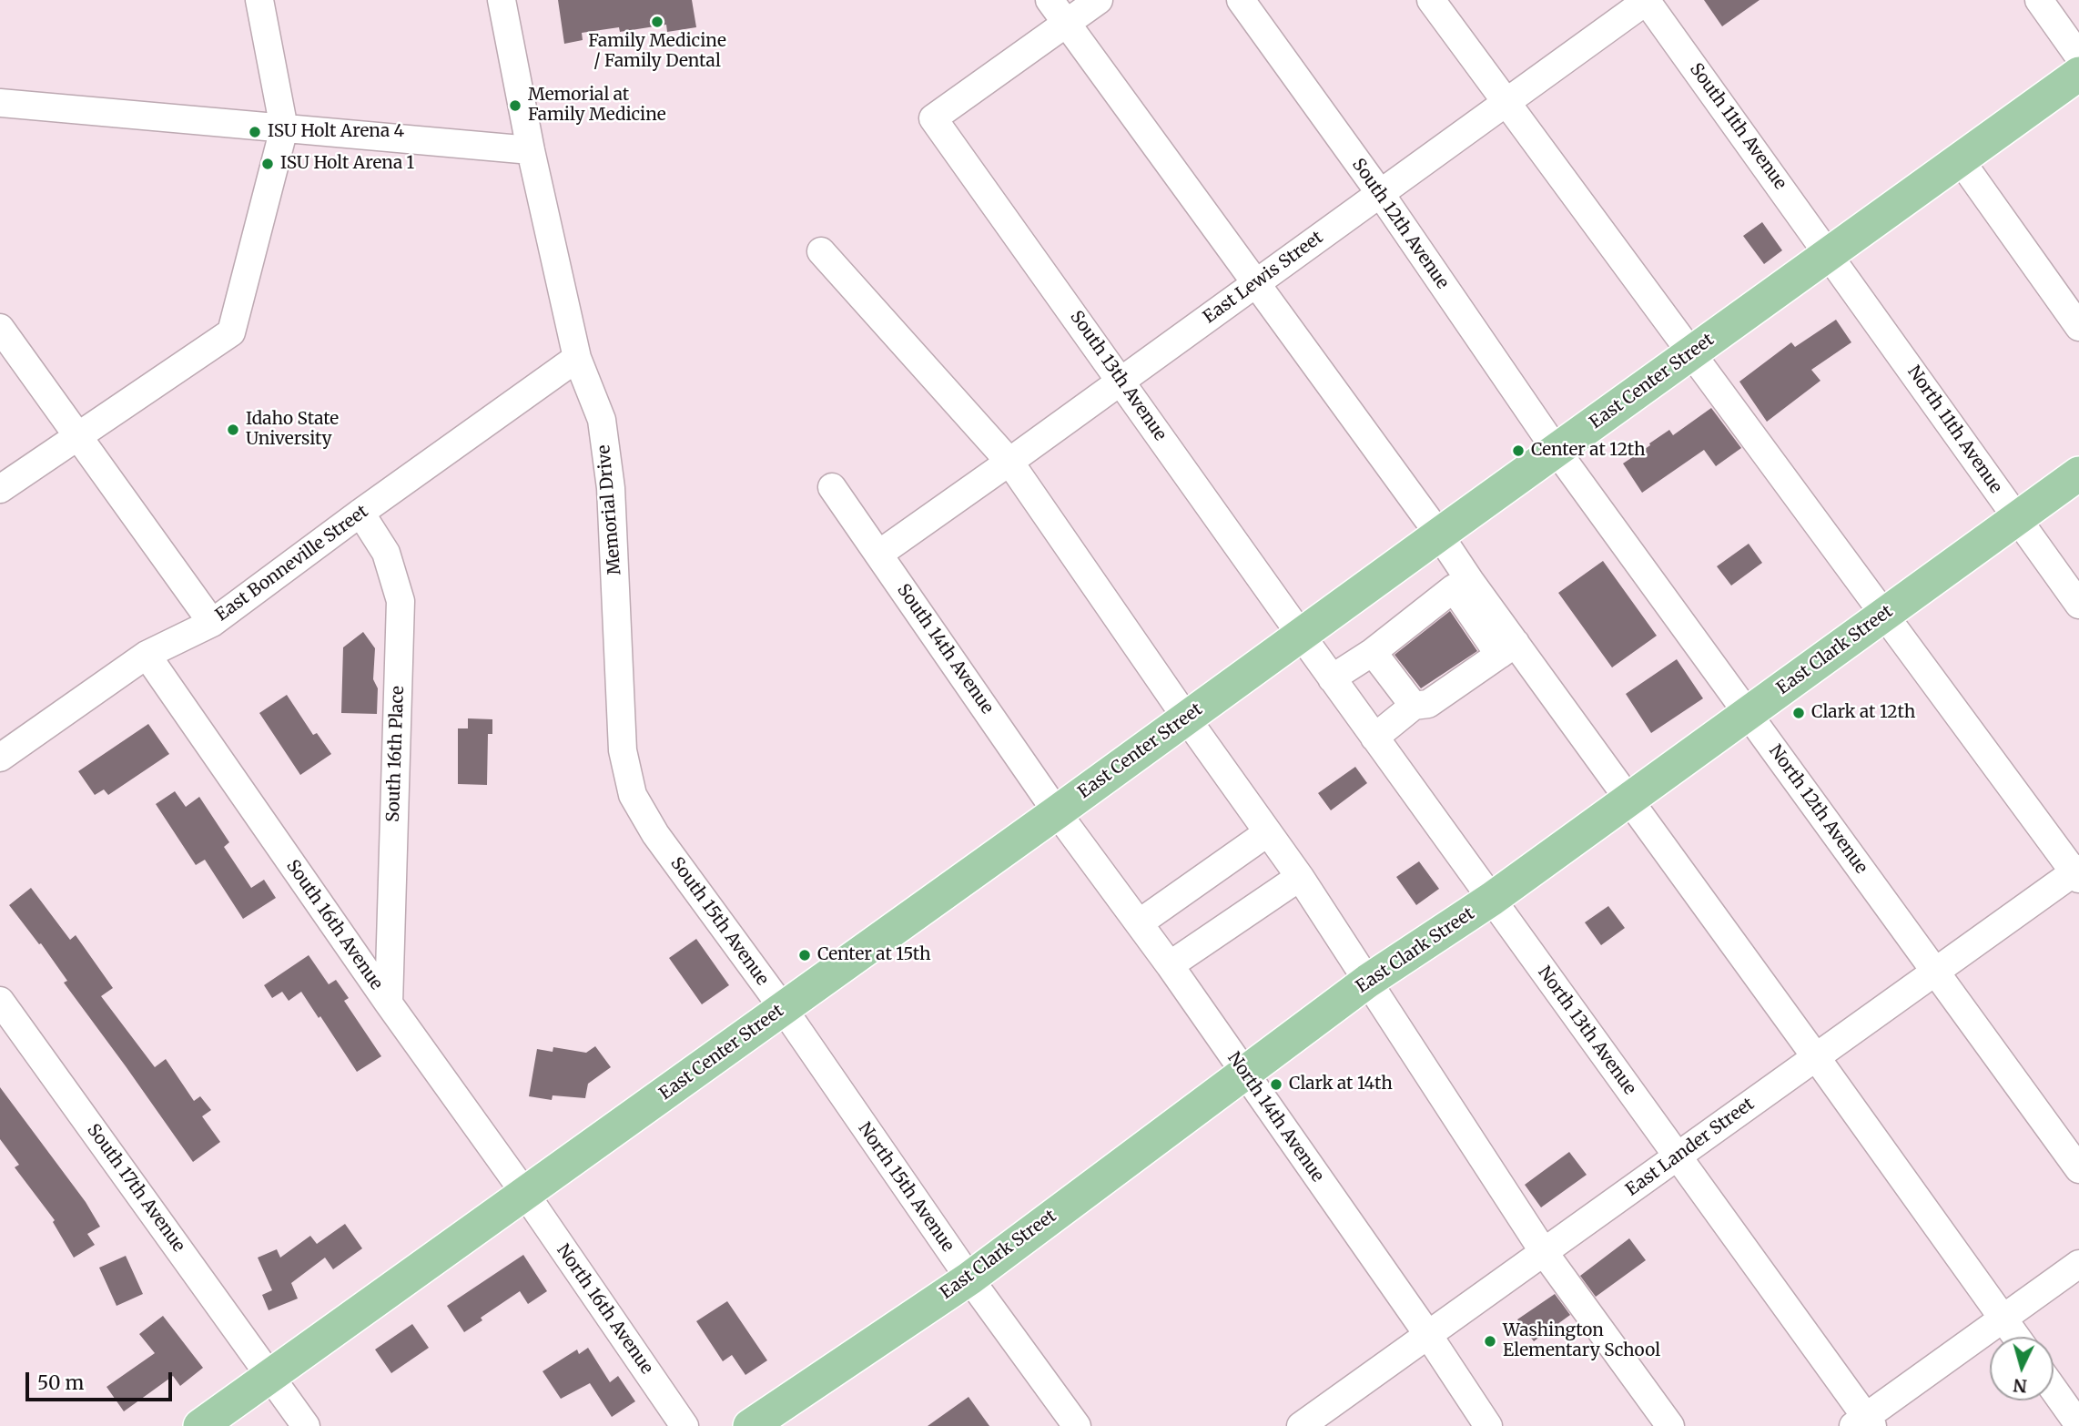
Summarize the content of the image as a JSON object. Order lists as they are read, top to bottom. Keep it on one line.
{"streets":{"main road":["East Center Street","East Clark Street"],"street":["South 11th Avenue","South 12th Avenue","East Lewis Street","South 13th Avenue","North 11th Avenue","Memorial Drive","East Bonneville Street","South 14th Avenue","South 16th Place","North 12th Avenue","South 15th Avenue","South 16th Avenue","North 13th Avenue","North 14th Avenue","East Lander Street","North 15th Avenue","South 17th Avenue","North 16th Avenue"]},"crossings":[["South 11th Avenue","East Lewis Street"],["South 11th Avenue","East Center Street"],["South 11th Avenue","North 11th Avenue"],["South 12th Avenue","East Lewis Street"],["South 12th Avenue","East Center Street"],["South 12th Avenue","North 12th Avenue"],["East Lewis Street","South 13th Avenue"],["East Lewis Street","South 14th Avenue"],["South 13th Avenue","East Center Street"],["South 13th Avenue","North 13th Avenue"],["East Center Street","North 11th Avenue"],["East Center Street","South 14th Avenue"],["East Center Street","North 12th Avenue"],["East Center Street","South 15th Avenue"],["East Center Street","South 16th Avenue"],["East Center Street","North 13th Avenue"],["East Center Street","North 14th Avenue"],["East Center Street","North 15th Avenue"],["East Center Street","South 17th Avenue"],["East Center Street","North 16th Avenue"],["North 11th Avenue","East Clark Street"],["Memorial Drive","East Bonneville Street"],["Memorial Drive","South 15th Avenue"],["East Bonneville Street","South 16th Place"],["East Bonneville Street","South 16th Avenue"],["South 14th Avenue","North 14th Avenue"],["East Clark Street","North 12th Avenue"],["East Clark Street","North 13th Avenue"],["East Clark Street","North 14th Avenue"],["East Clark Street","North 15th Avenue"],["South 16th Place","South 16th Avenue"],["North 12th Avenue","East Lander Street"],["South 15th Avenue","North 15th Avenue"],["South 16th Avenue","North 16th Avenue"],["North 13th Avenue","East Lander Street"],["North 14th Avenue","East Lander Street"]],"places":["Family Medicine / Family Dental","Memorial at Family Medicine","ISU Holt Arena 4","ISU Holt Arena 1","Idaho State University","Center at 12th","Clark at 12th","Center at 15th","Clark at 14th","Washington Elementary School"],"scale_bar":"50 m","north":"bottom"}
